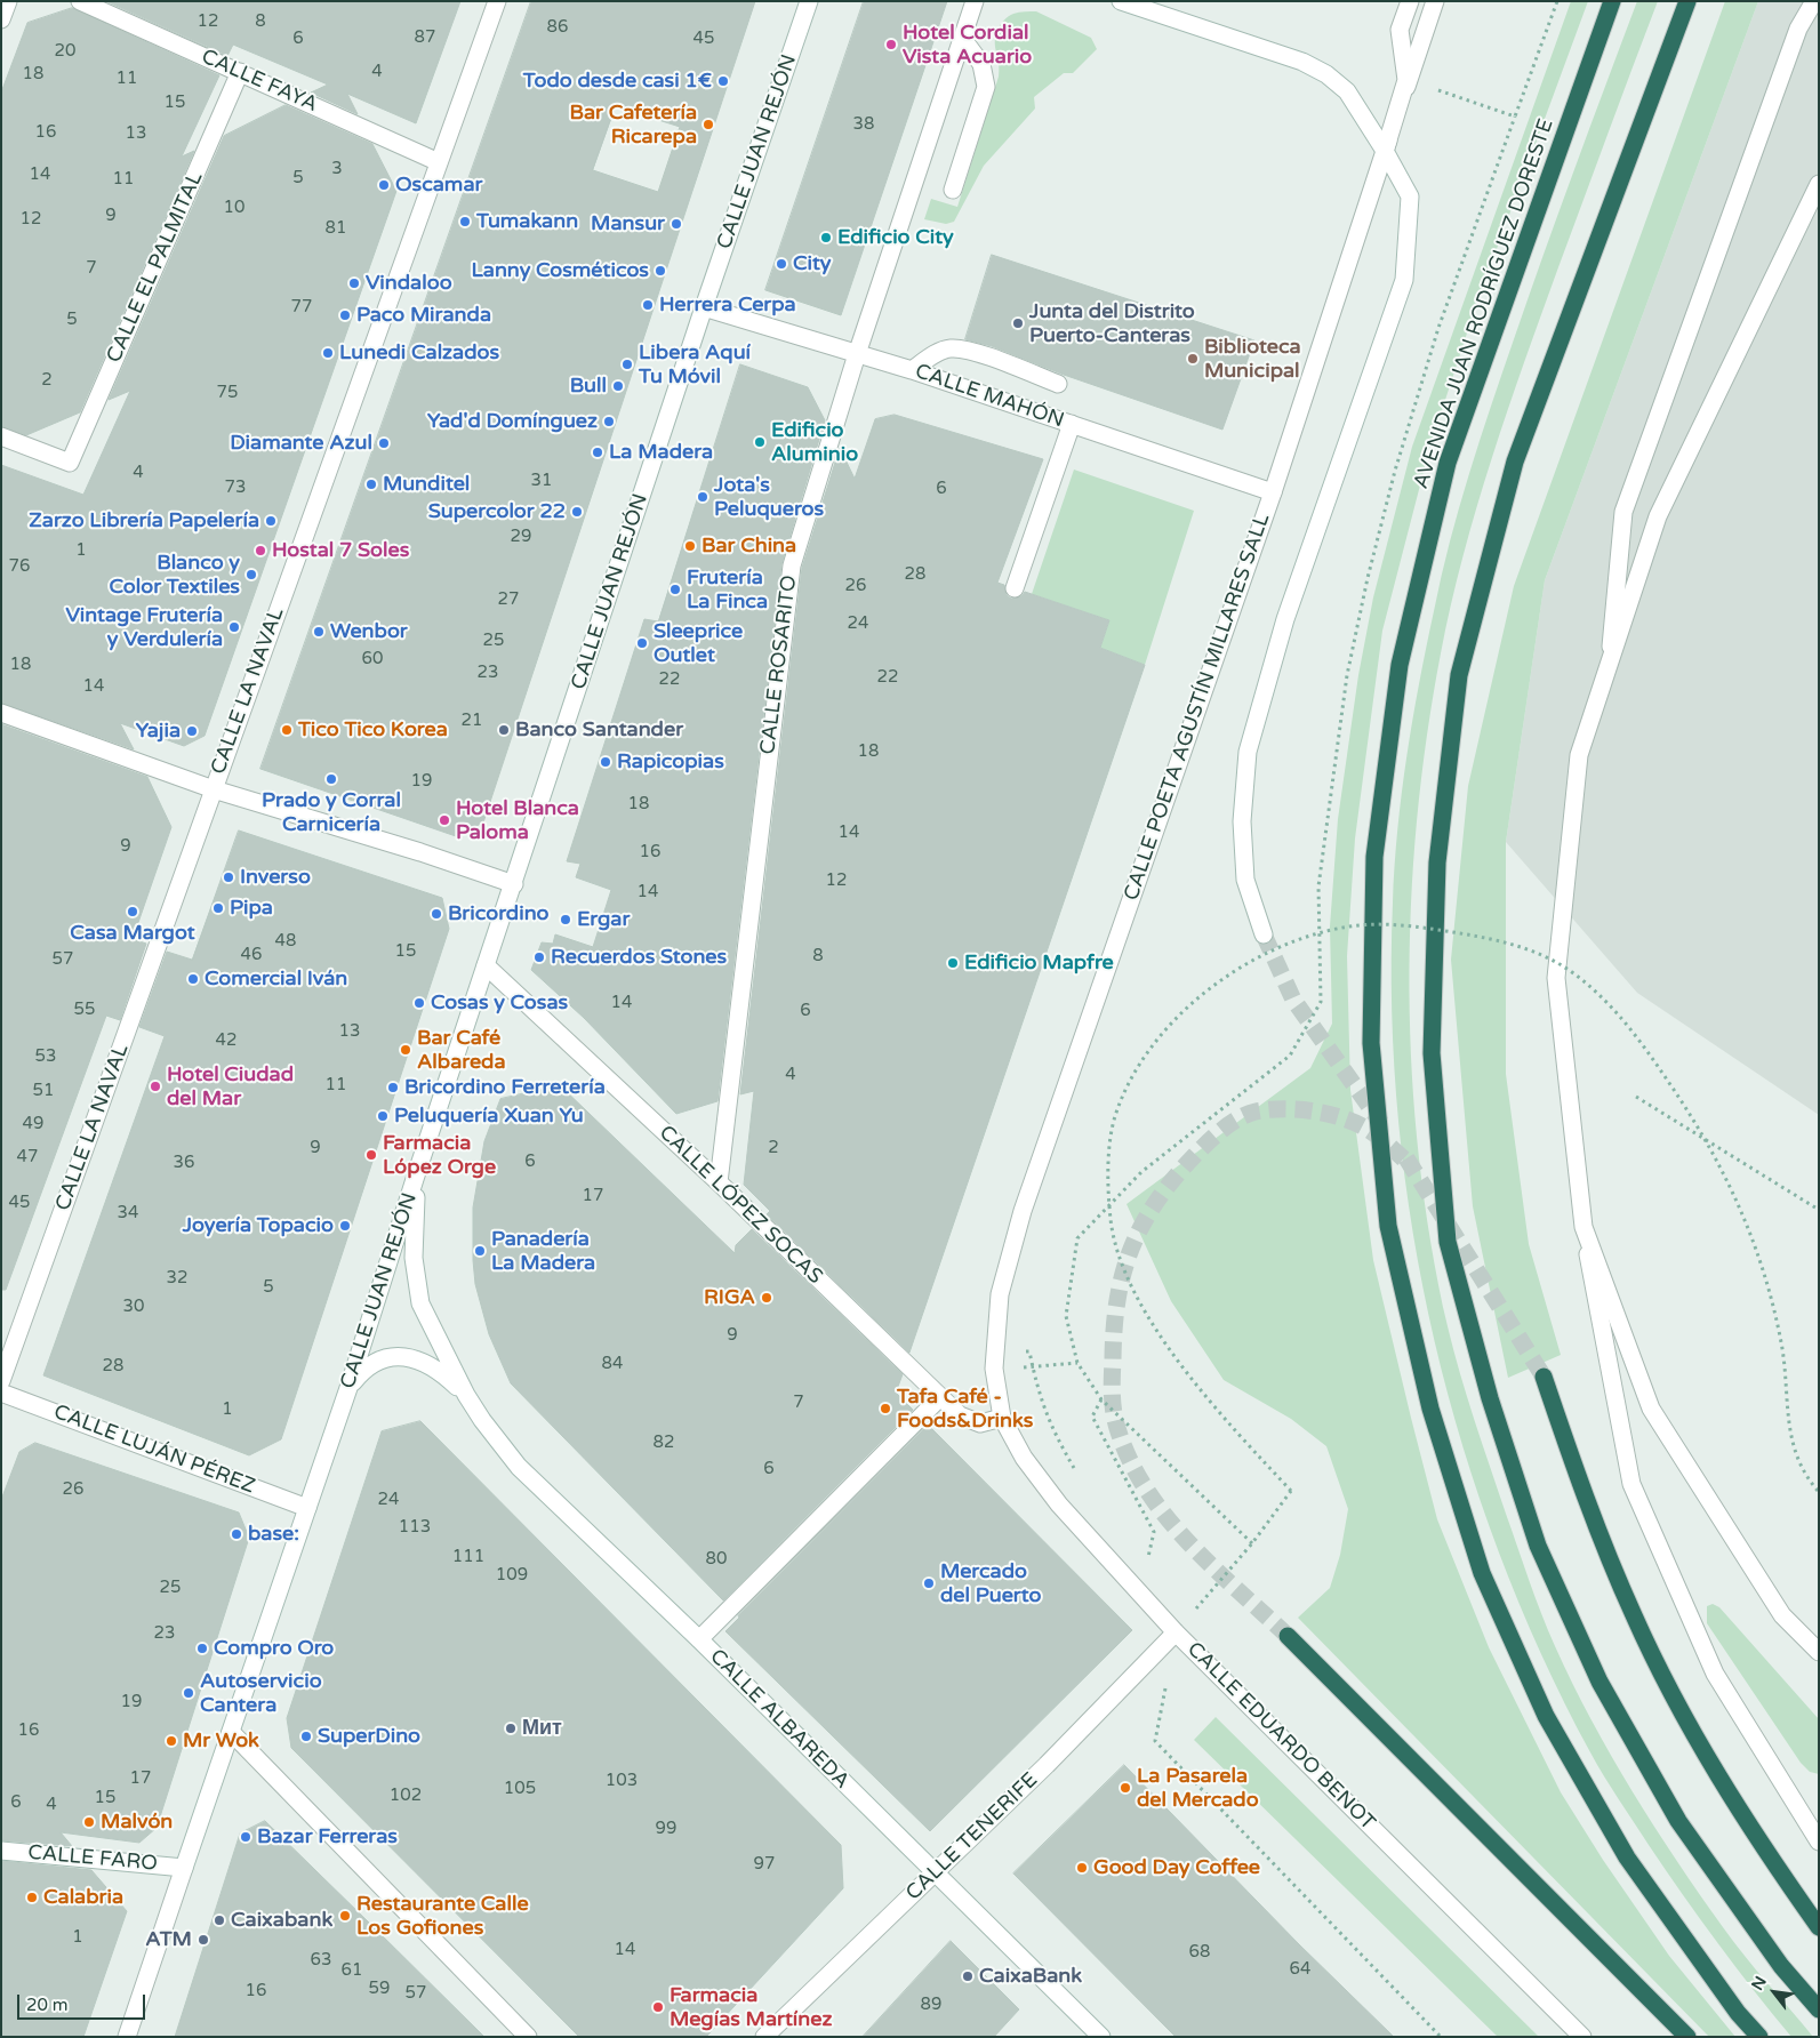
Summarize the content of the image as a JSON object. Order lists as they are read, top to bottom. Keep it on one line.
{"streets":{"highway":["AVENIDA JUAN RODRÍGUEZ DORESTE"],"street":["CALLE FAYA","CALLE JUAN REJÓN","CALLE EL PALMITAL","CALLE MAHÓN","CALLE ROSARITO","CALLE LA NAVAL","CALLE POETA AGUSTÍN MILLARES SALL","CALLE LÓPEZ SOCAS","CALLE LUJÁN PÉREZ","CALLE ALBAREDA","CALLE EDUARDO BENOT","CALLE TENERIFE","CALLE FARO"]},"crossings":[["CALLE FAYA","CALLE EL PALMITAL"],["CALLE FAYA","CALLE LA NAVAL"],["CALLE JUAN REJÓN","CALLE MAHÓN"],["CALLE JUAN REJÓN","CALLE LÓPEZ SOCAS"],["CALLE JUAN REJÓN","CALLE LUJÁN PÉREZ"],["CALLE JUAN REJÓN","CALLE ALBAREDA"],["CALLE JUAN REJÓN","CALLE FARO"],["CALLE MAHÓN","CALLE ROSARITO"],["CALLE MAHÓN","CALLE POETA AGUSTÍN MILLARES SALL"],["CALLE ROSARITO","CALLE LÓPEZ SOCAS"],["CALLE POETA AGUSTÍN MILLARES SALL","CALLE LÓPEZ SOCAS"],["CALLE POETA AGUSTÍN MILLARES SALL","CALLE EDUARDO BENOT"],["CALLE LÓPEZ SOCAS","CALLE EDUARDO BENOT"],["CALLE ALBAREDA","CALLE TENERIFE"],["CALLE EDUARDO BENOT","CALLE TENERIFE"]],"places":["Hotel Cordial Vista Acuario","Todo desde casi 1€","Bar Cafetería Ricarepa","Oscamar","Tumakann","Mansur","Edificio City","City","Lanny Cosméticos","Vindaloo","Herrera Cerpa","Paco Miranda","Junta del Distrito Puerto-Canteras","Lunedi Calzados","Biblioteca Municipal","Libera Aquí Tu Móvil","Bull","Yad'd Domínguez","Edificio Aluminio","Diamante Azul","La Madera","Munditel","Jota's Peluqueros","Supercolor 22","Zarzo Librería Papelería","Bar China","Hostal 7 Soles","Blanco y Color Textiles","Frutería La Finca","Vintage Frutería y Verdulería","Wenbor","Sleeprice Outlet","Tico Tico Korea","Banco Santander","Yajia","Rapicopias","Prado y Corral Carnicería","Hotel Blanca Paloma","Inverso","Pipa","Casa Margot","Bricordino","Ergar","Recuerdos Stones","Edificio Mapfre","Comercial Iván","Cosas y Cosas","Bar Café Albareda","Hotel Ciudad del Mar","Bricordino Ferretería","Peluquería Xuan Yu","Farmacia López Orge","Joyería Topacio","Panadería La Madera","RIGA","Tafa Café - Foods&Drinks","base:","Mercado del Puerto","Compro Oro","Autoservicio Cantera","Мит","SuperDino","Mr Wok","La Pasarela del Mercado","Malvón","Bazar Ferreras","Good Day Coffee","Calabria","Restaurante Calle Los Gofiones","Caixabank","ATM","CaixaBank","Farmacia Megías Martínez"],"house_numbers":["12","8","86","87","6","45","20","4","18","11","15","38","16","13","3","14","5","11","10","9","12","81","7","77","5","2","75","4","31","73","6","29","1","76","28","26","27","24","25","60","18","23","22","22","14","21","18","19","18","14","9","16","12","14","48","15","46","8","57","14","55","6","13","42","53","4","11","51","49","9","2","47","6","36","17","45","34","32","5","30","9","84","28","7","1","82","6","26","24","113","111","80","109","25","23","19","16","17","103","105","102","15","6","4","99","97","1","14","68","63","64","61","59","16","57","89"],"scale_bar":"20 m","north":"top left"}
